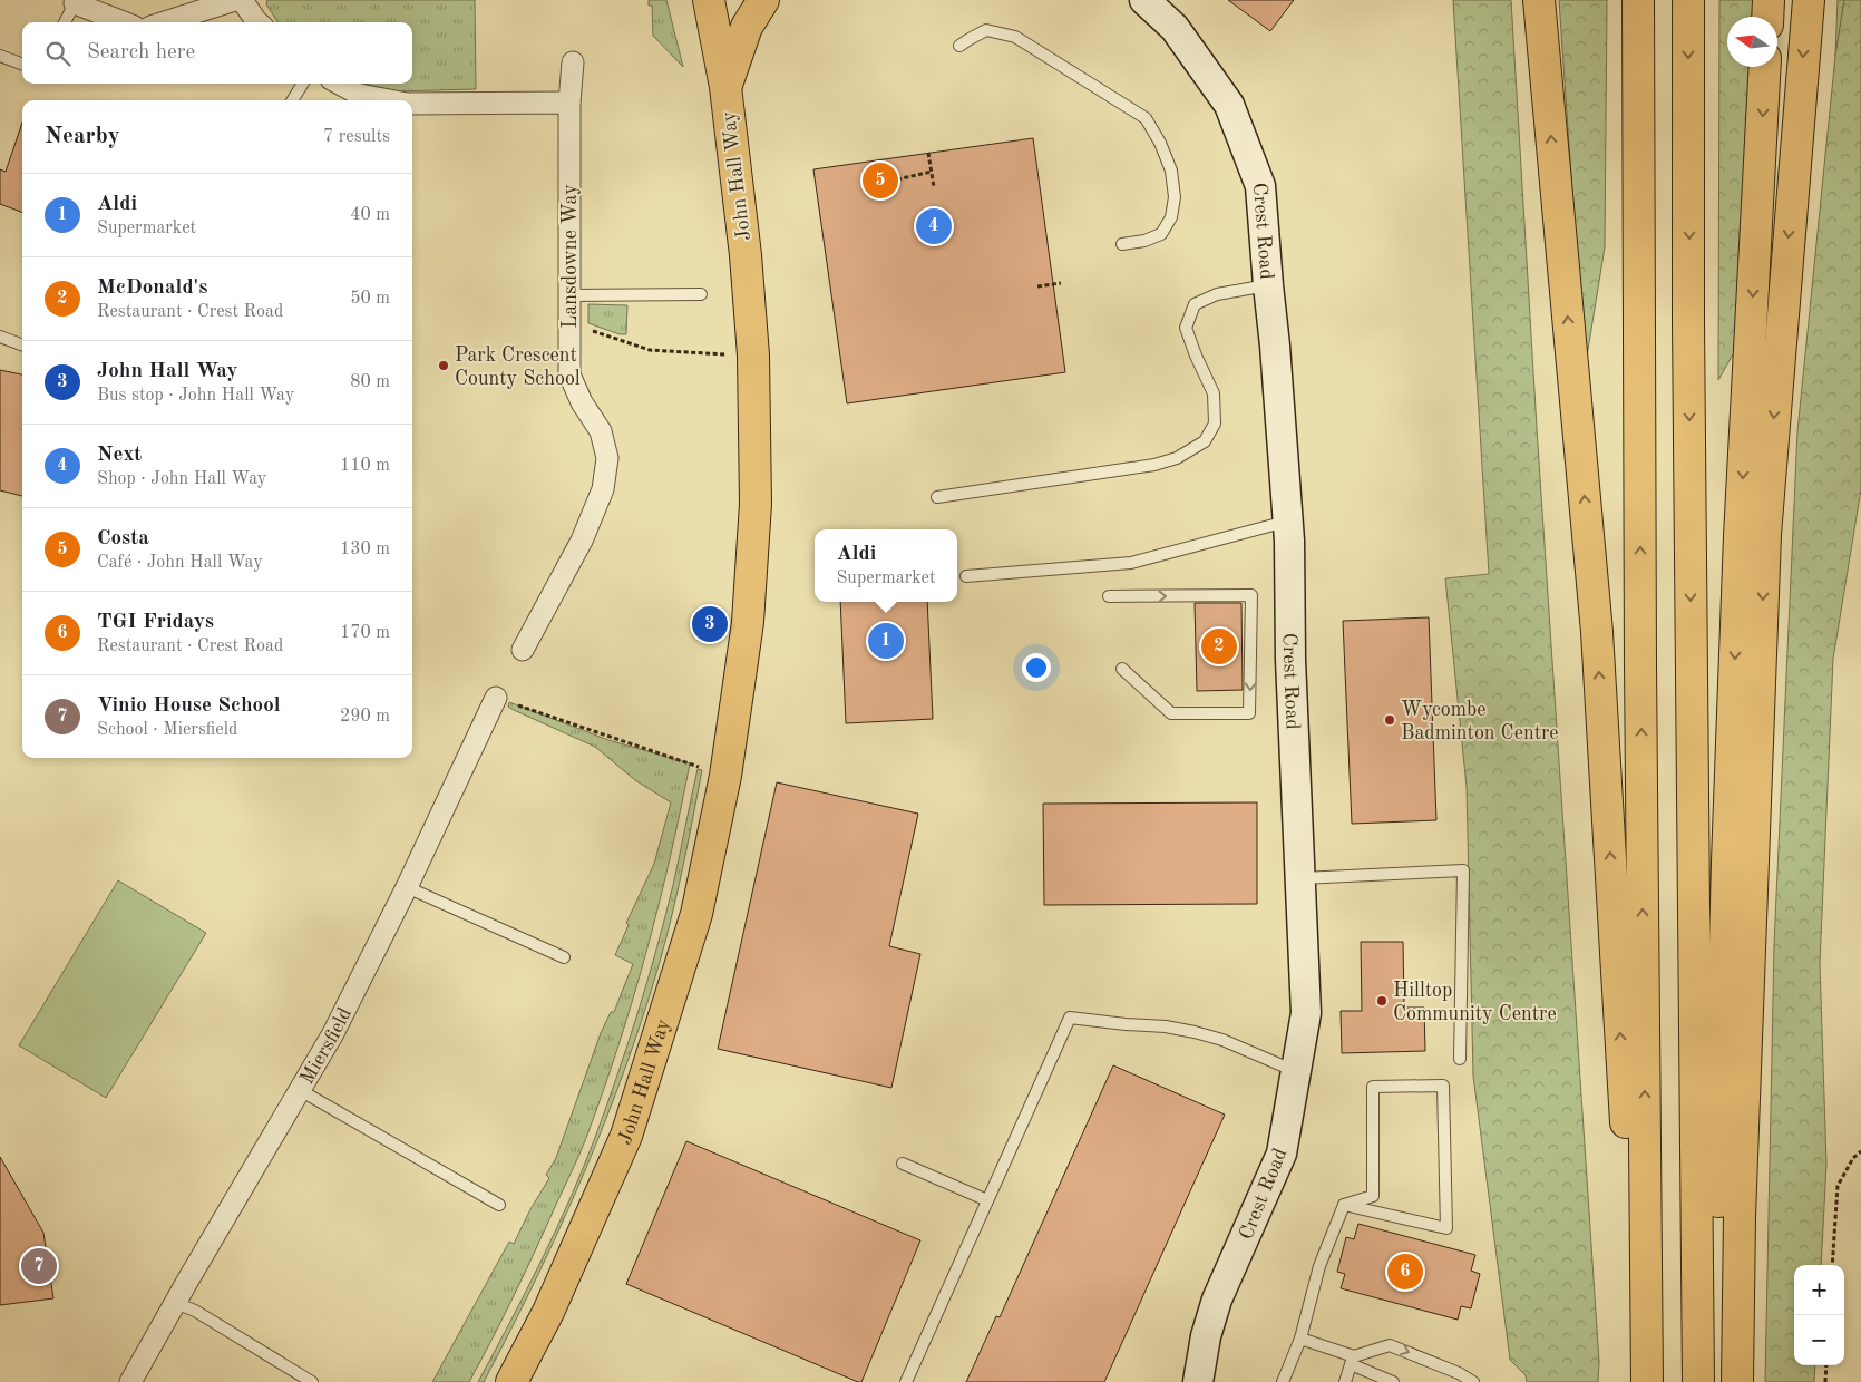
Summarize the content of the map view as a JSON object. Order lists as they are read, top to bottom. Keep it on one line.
{"streets":{"highway":["John Hall Way"],"street":["Crest Road","Lansdowne Way","Miersfield"]},"places":["Park Crescent County School","Wycombe Badminton Centre","Hilltop Community Centre"],"north":"left","page":{"search":"Search here","heading":["Nearby","7 results"],"pins":["5","4","3","1","2","7","6"],"list":[{"mark":"1","name":"Aldi","note":"Supermarket","value":"40 m"},{"mark":"2","name":"McDonald's","note":"Restaurant · Crest Road","value":"50 m"},{"mark":"3","name":"John Hall Way","note":"Bus stop · John Hall Way","value":"80 m"},{"mark":"4","name":"Next","note":"Shop · John Hall Way","value":"110 m"},{"mark":"5","name":"Costa","note":"Café · John Hall Way","value":"130 m"},{"mark":"6","name":"TGI Fridays","note":"Restaurant · Crest Road","value":"170 m"},{"mark":"7","name":"Vinio House School","note":"School · Miersfield","value":"290 m"}],"popup":["Aldi","Supermarket"],"map_buttons":["+","−"]}}
